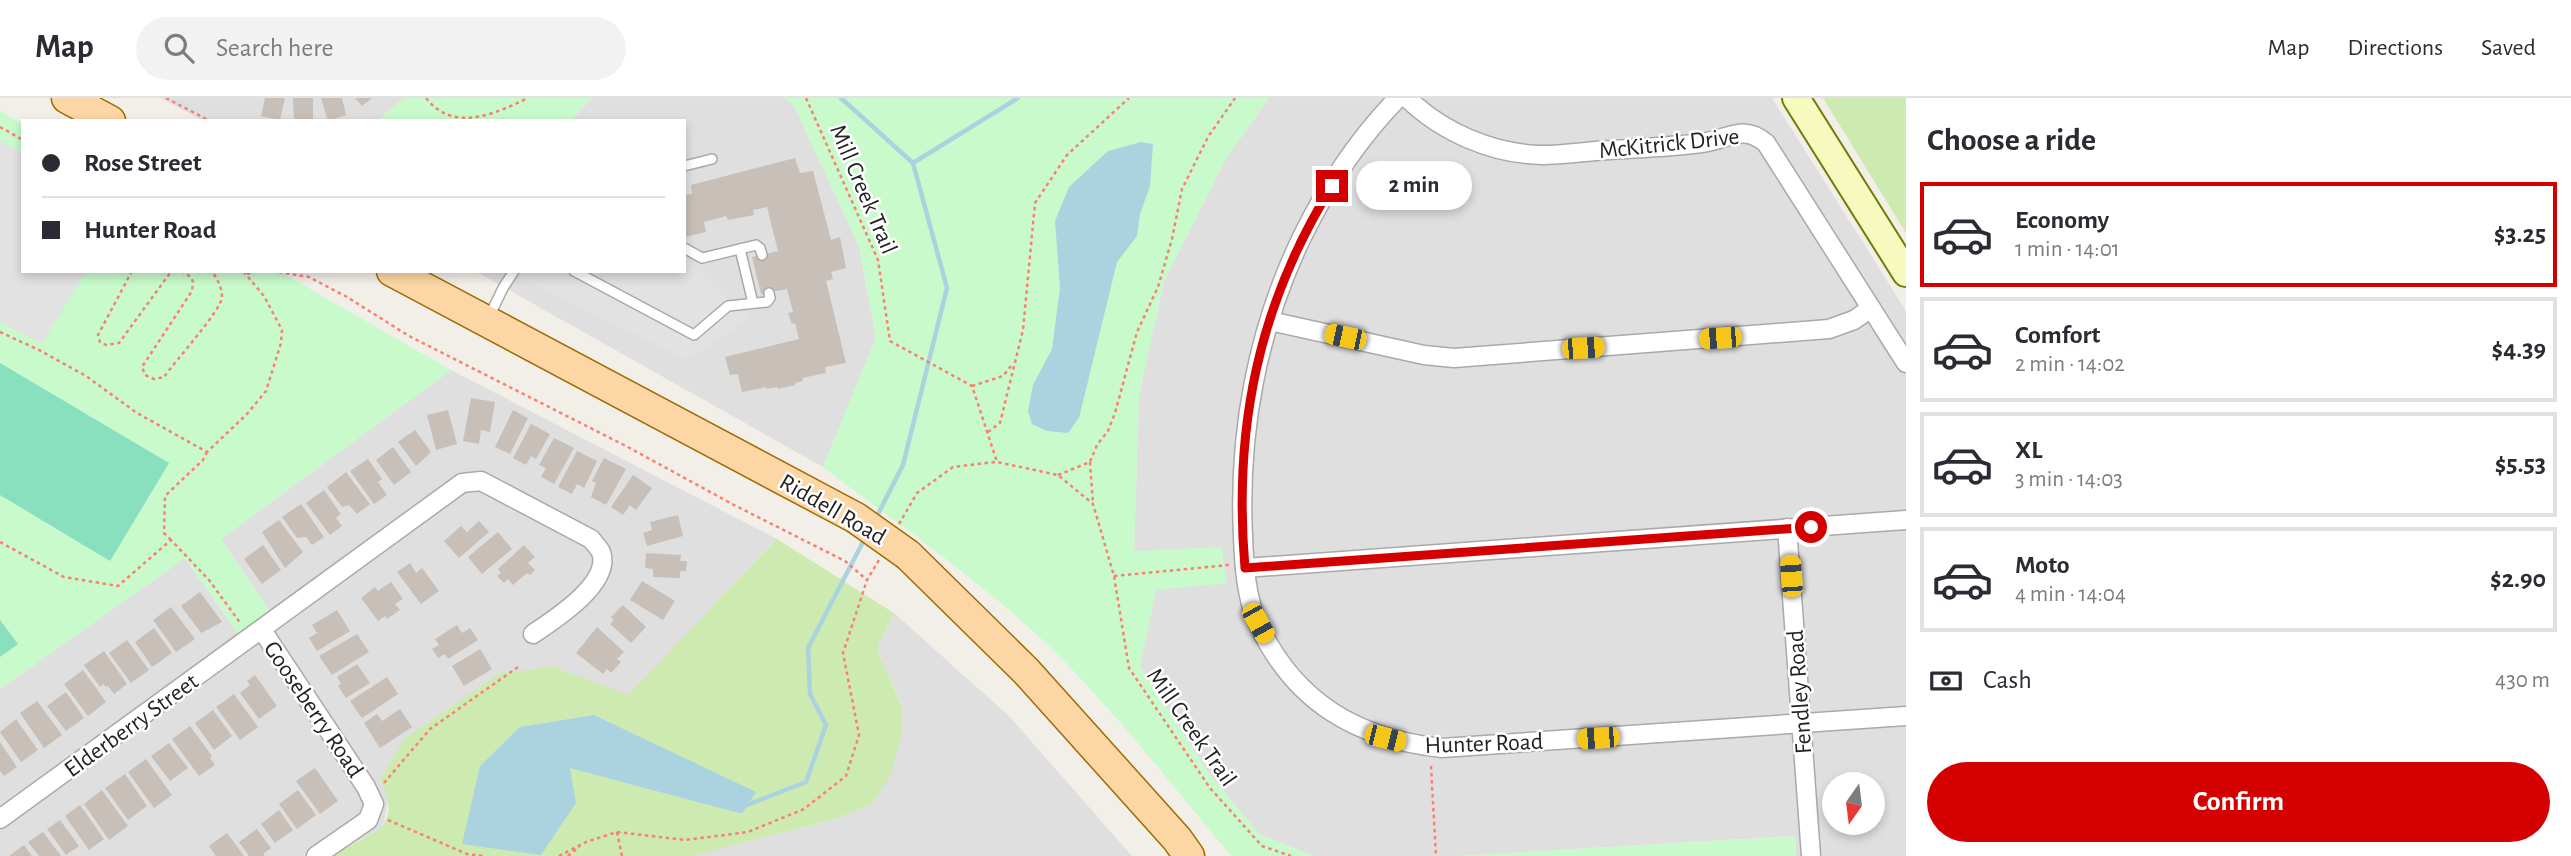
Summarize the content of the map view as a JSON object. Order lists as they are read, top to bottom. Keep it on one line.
{"streets":{"main road":["Riddell Road"],"street":["McKitrick Drive","Fendley Road","Gooseberry Road","Elderberry Street","Hunter Road"],"path":["Mill Creek Trail"]},"crossings":[["Fendley Road","Hunter Road"],["Gooseberry Road","Elderberry Street"]],"north":"bottom","page":{"header":"Map","search":"Search here","nav":["Map","Directions","Saved"],"heading":"Choose a ride","banner":["Rose Street","Hunter Road"],"bubble":"2 min","list":[{"name":"Economy","note":"1 min · 14:01","value":"$3.25"},{"name":"Comfort","note":"2 min · 14:02","value":"$4.39"},{"name":"XL","note":"3 min · 14:03","value":"$5.53"},{"name":"Moto","note":"4 min · 14:04","value":"$2.90"}],"pay":["Cash","430 m"],"buttons":"Confirm"}}
